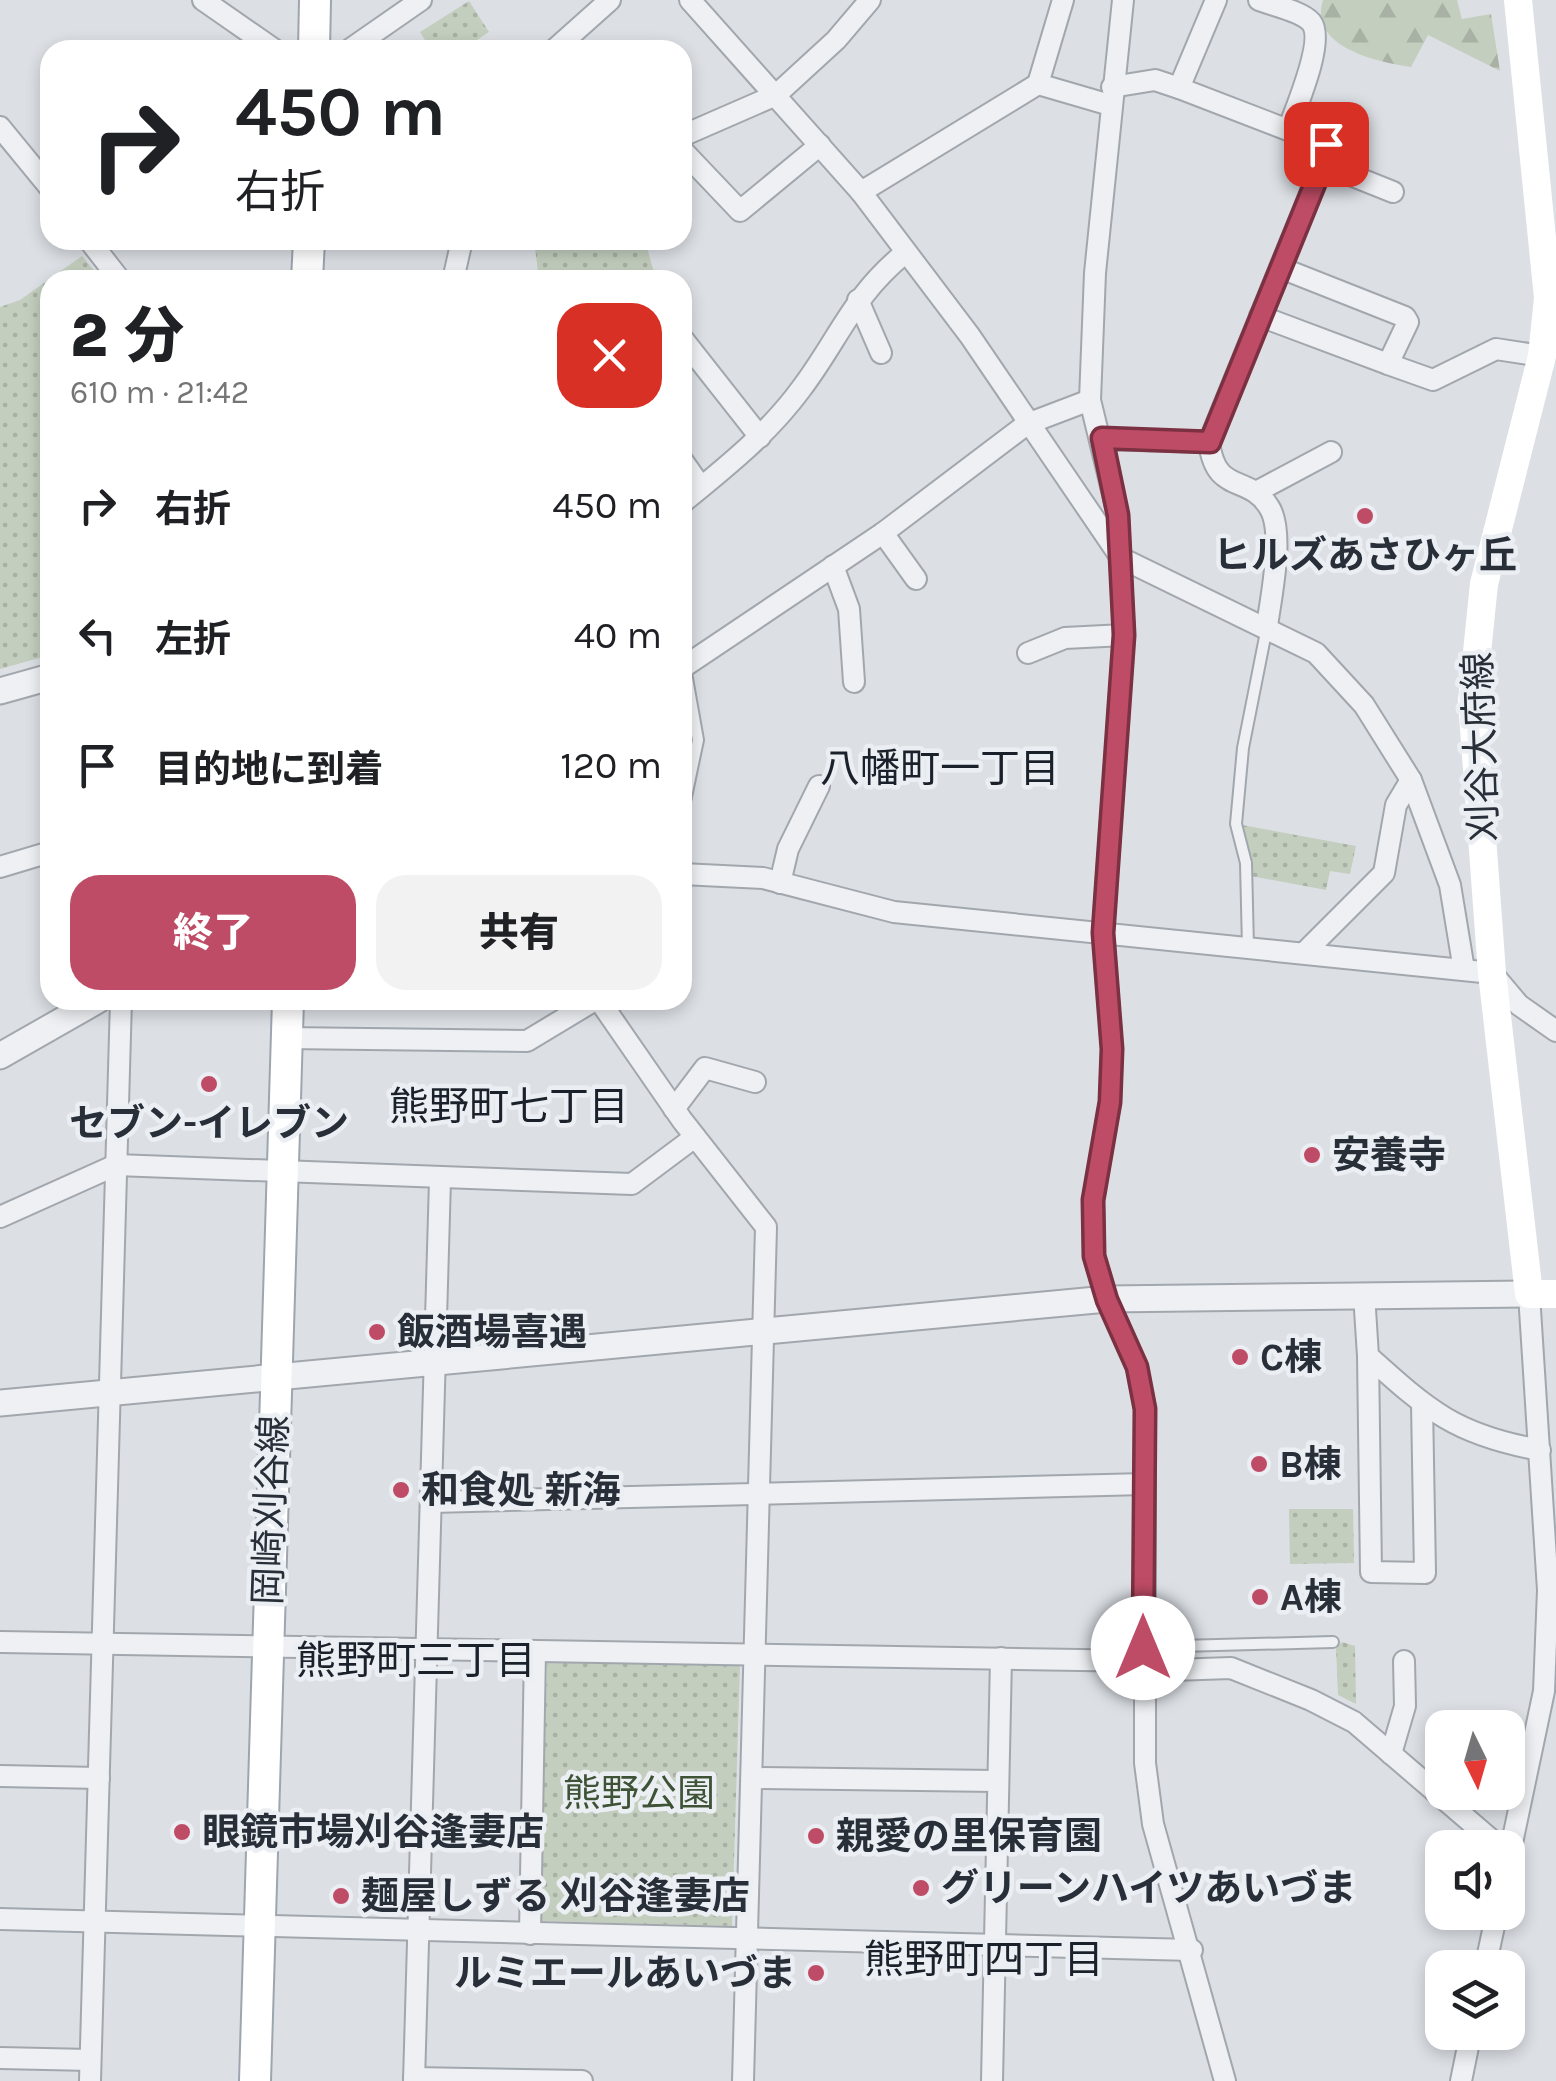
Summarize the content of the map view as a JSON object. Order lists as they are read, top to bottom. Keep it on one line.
{"streets":{"main road":["刈谷大府線","岡崎刈谷線"]},"districts":["八幡町一丁目","熊野町七丁目","熊野町三丁目","熊野町四丁目"],"parks":["熊野公園"],"places":["ヒルズあさひヶ丘","セブン-イレブン","安養寺","飯酒場喜遇","C棟","B棟","和食処 新海","A棟","眼鏡市場刈谷逢妻店","親愛の里保育園","グリーンハイツあいづま","麺屋しずる 刈谷逢妻店","ルミエールあいづま"],"north":"bottom","page":{"turn":["450 m","右折"],"heading":["2 分","610 m · 21:42"],"list":[{"name":"右折","value":"450 m"},{"name":"左折","value":"40 m"},{"name":"目的地に到着","value":"120 m"}],"buttons":["終了","共有"]}}
